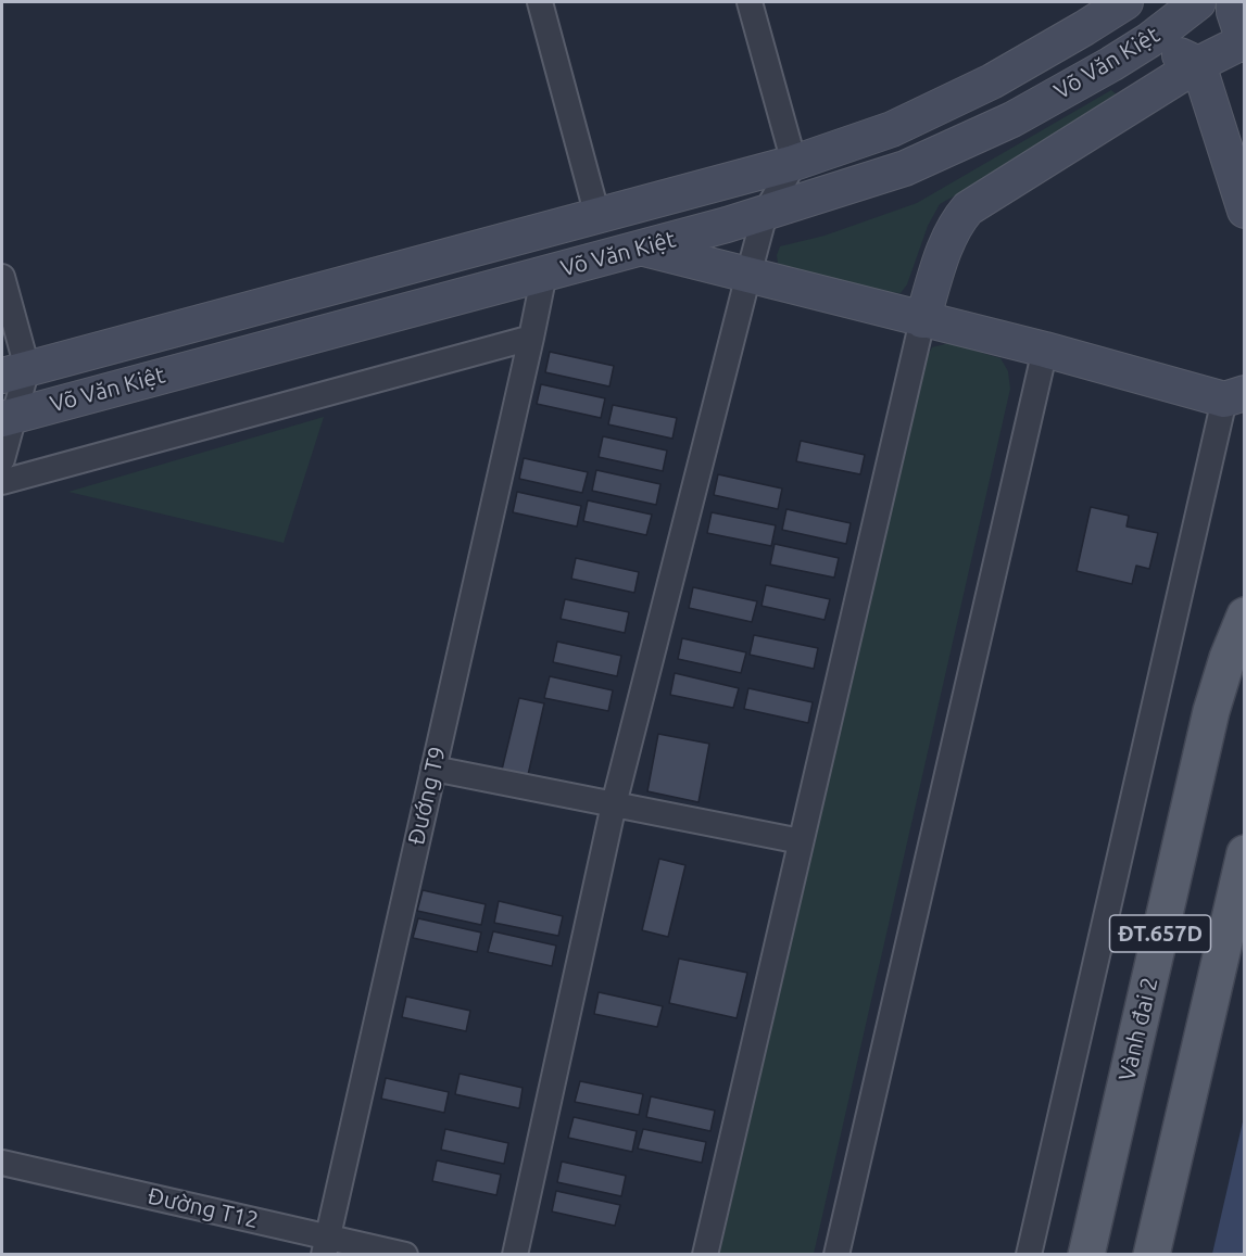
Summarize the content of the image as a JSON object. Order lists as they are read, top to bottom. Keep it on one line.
{"streets":{"main road":["ĐT.657D","Vành đai 2"],"street":["Võ Văn Kiệt","Đướng T9","Đường T12"]},"crossings":[["Võ Văn Kiệt","Đướng T9"],["Đướng T9","Đường T12"]]}
